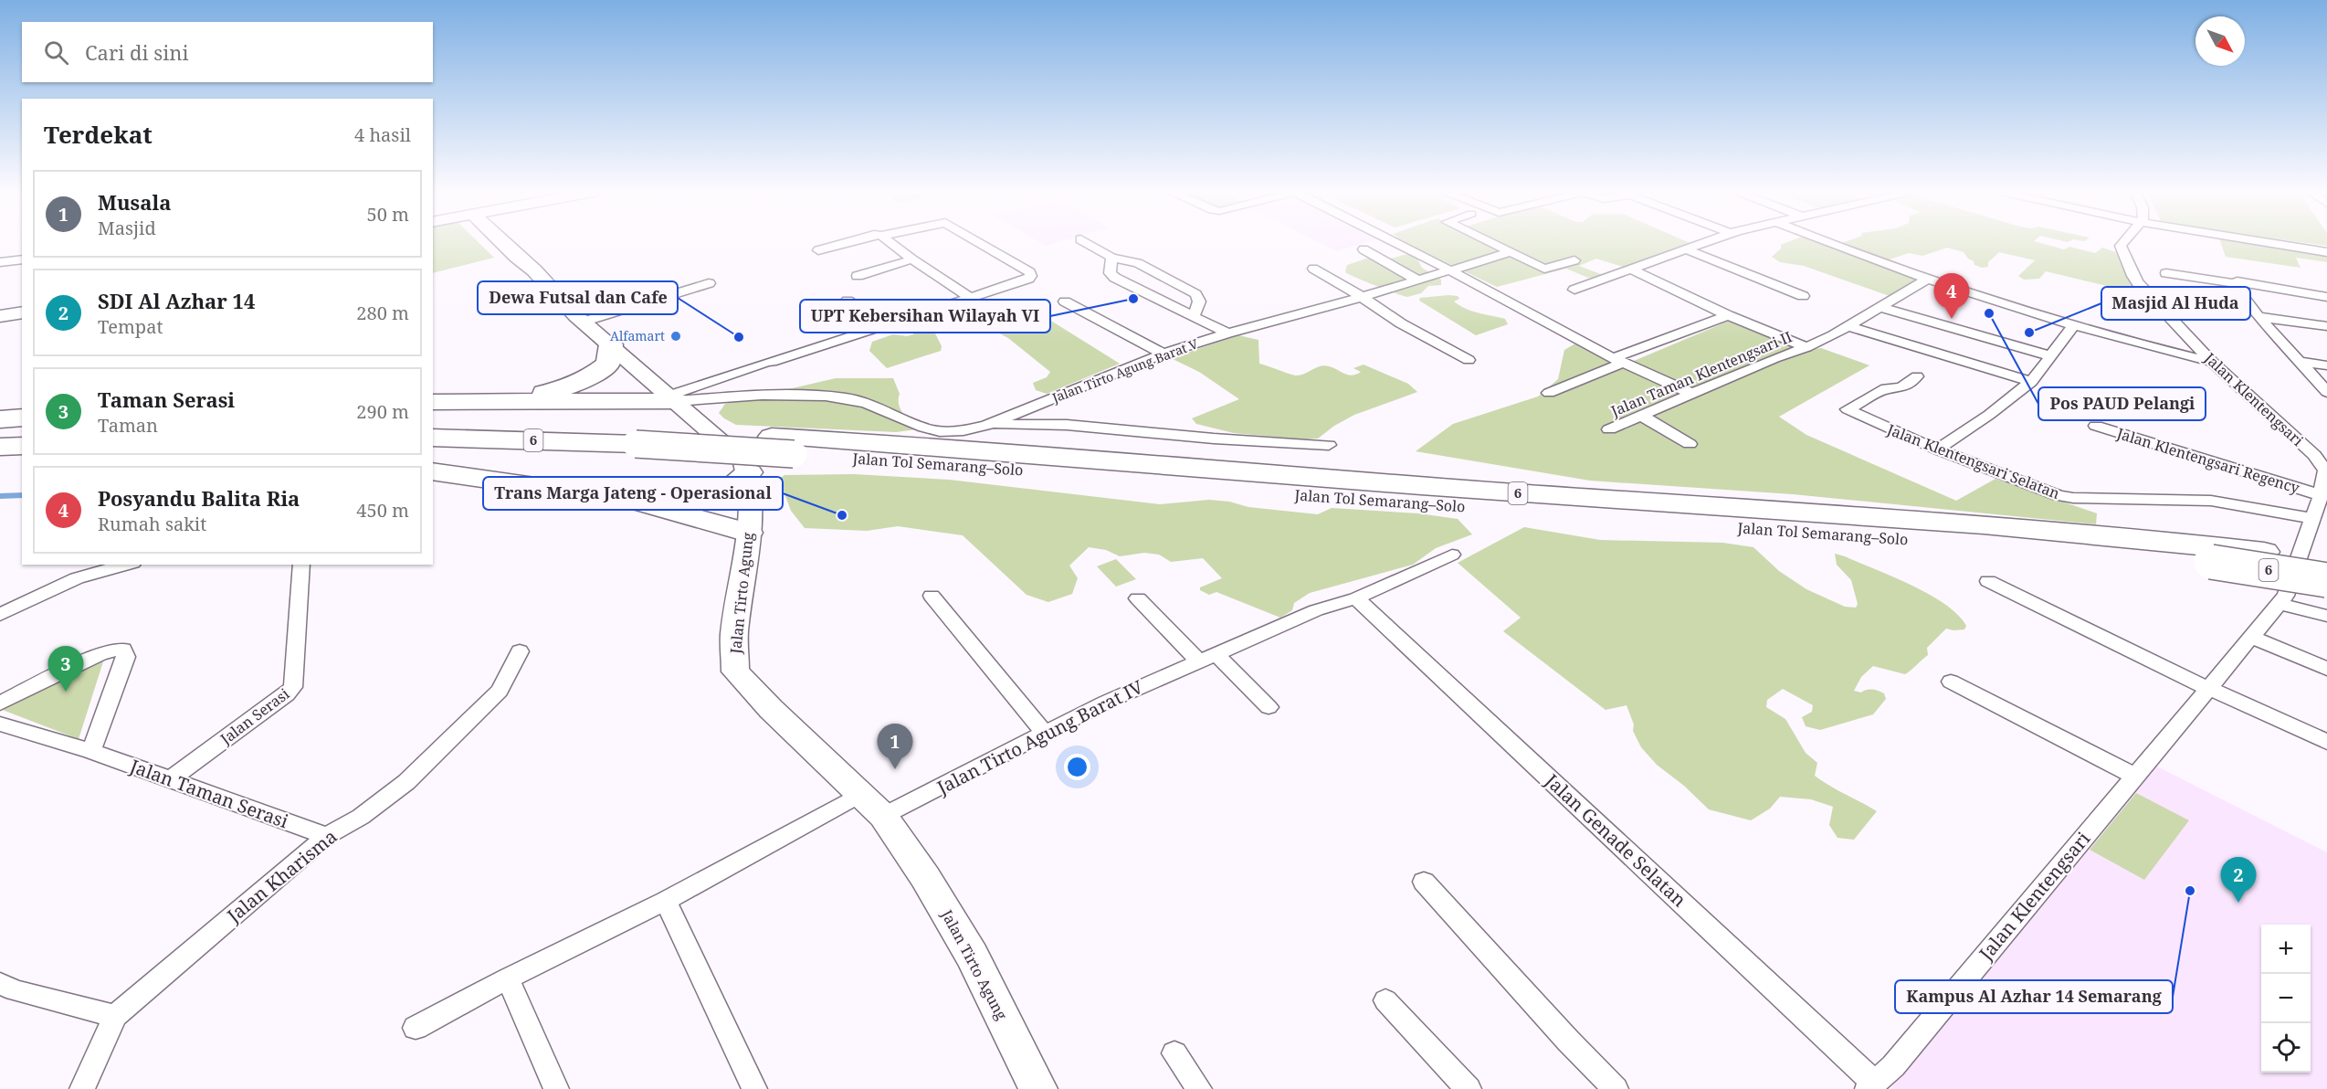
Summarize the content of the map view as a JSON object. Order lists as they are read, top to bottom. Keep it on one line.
{"streets":{"highway":["6","Jalan Tol Semarang–Solo"],"main road":["Jalan Tirto Agung"],"street":["Jalan Tirto Agung Barat V","Jalan Taman Klentengsari II","Jalan Klentengsari","Jalan Klentengsari Regency","Jalan Klentengsari Selatan","Jalan Serasi","Jalan Tirto Agung Barat IV","Jalan Taman Serasi","Jalan Genade Selatan","Jalan Kharisma"]},"crossings":[["Jalan Klentengsari","Jalan Klentengsari Regency"],["Jalan Klentengsari","Jalan Klentengsari Selatan"],["Jalan Klentengsari","Jalan Genade Selatan"],["Jalan Tirto Agung","Jalan Tirto Agung Barat IV"],["Jalan Serasi","Jalan Taman Serasi"],["Jalan Tirto Agung Barat IV","Jalan Genade Selatan"],["Jalan Taman Serasi","Jalan Kharisma"]],"places":["UPT Kebersihan Wilayah VI","Pos PAUD Pelangi","Masjid Al Huda","Alfamart","Dewa Futsal dan Cafe","Trans Marga Jateng - Operasional","Kampus Al Azhar 14 Semarang"],"north":"bottom right","page":{"search":"Cari di sini","heading":["Terdekat","4 hasil"],"list":[{"mark":"1","name":"Musala","note":"Masjid","value":"50 m"},{"mark":"2","name":"SDI Al Azhar 14","note":"Tempat","value":"280 m"},{"mark":"3","name":"Taman Serasi","note":"Taman","value":"290 m"},{"mark":"4","name":"Posyandu Balita Ria","note":"Rumah sakit","value":"450 m"}],"pins":["4","3","1","2"],"map_buttons":["+","−"]}}
